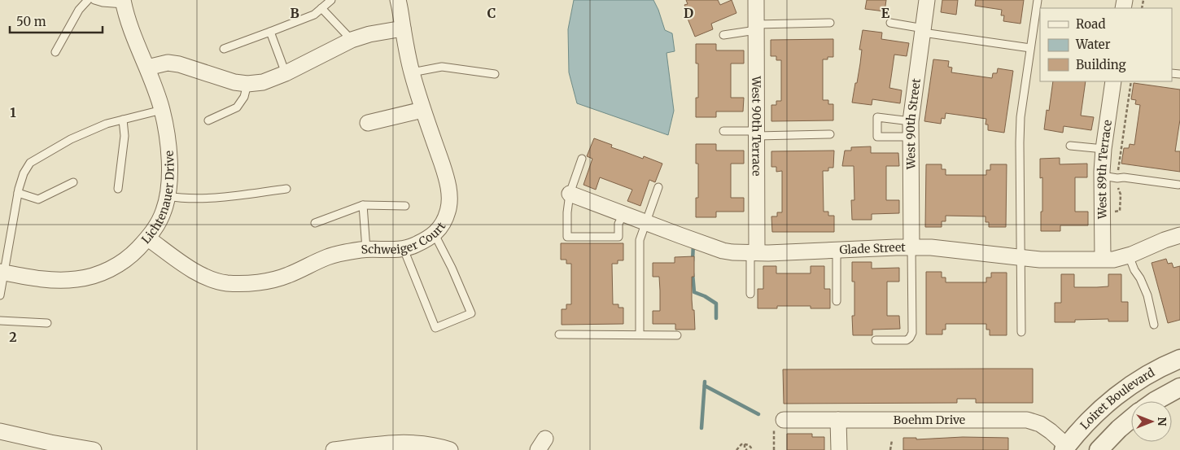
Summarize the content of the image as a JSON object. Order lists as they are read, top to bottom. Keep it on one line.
{"streets":{"street":["West 90th Street","West 90th Terrace","West 89th Terrace","Lichtenauer Drive","Schweiger Court","Glade Street","Loiret Boulevard","Boehm Drive"]},"crossings":[["West 90th Street","Glade Street"],["West 90th Terrace","Glade Street"],["West 89th Terrace","Glade Street"],["Lichtenauer Drive","Schweiger Court"],["Loiret Boulevard","Boehm Drive"]],"legend":["Road","Water","Building"],"scale_bar":"50 m","north":"right","grid":{"columns":["B","C","D","E"],"rows":["1","2"]}}
